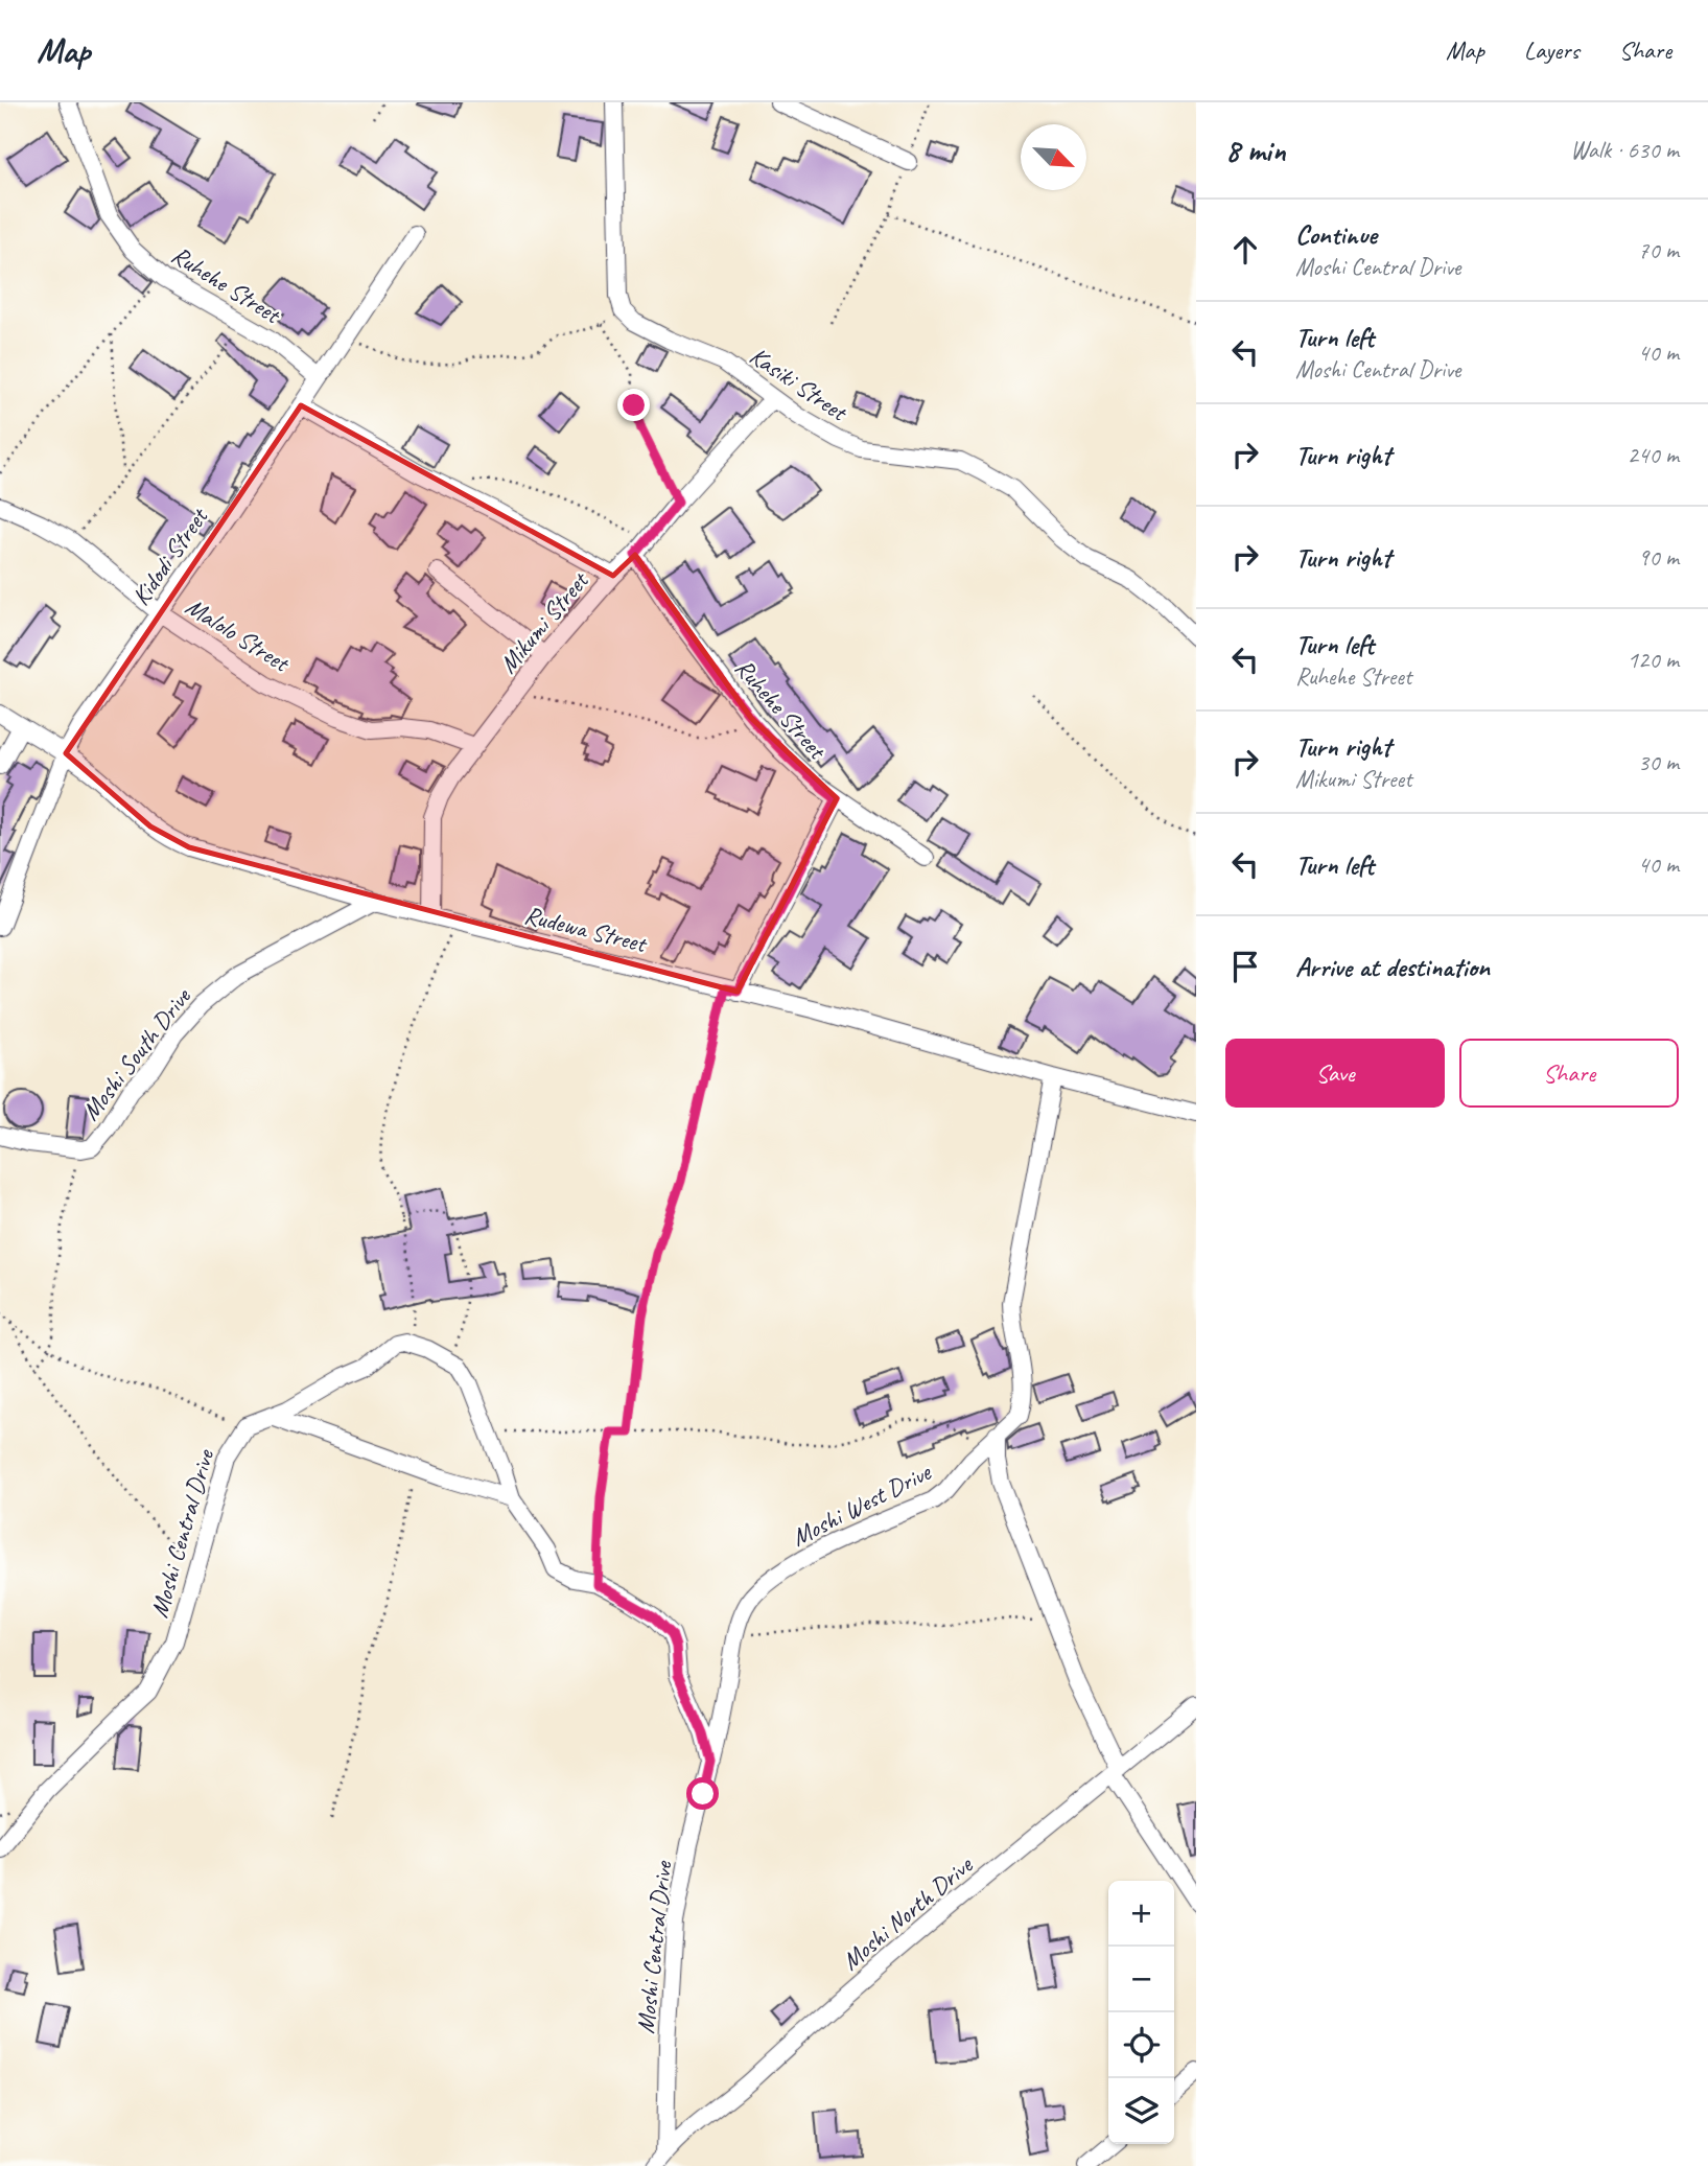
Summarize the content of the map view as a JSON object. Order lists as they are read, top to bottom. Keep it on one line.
{"streets":{"street":["Ruhehe Street","Kasiki Street","Kidodi Street","Mikumi Street","Malolo Street","Rudewa Street","Moshi South Drive","Moshi West Drive","Moshi Central Drive","Moshi North Drive"]},"crossings":[["Ruhehe Street","Kidodi Street"],["Ruhehe Street","Mikumi Street"],["Kasiki Street","Mikumi Street"],["Kidodi Street","Malolo Street"],["Kidodi Street","Rudewa Street"],["Mikumi Street","Malolo Street"],["Mikumi Street","Rudewa Street"],["Rudewa Street","Moshi South Drive"],["Rudewa Street","Moshi West Drive"],["Moshi West Drive","Moshi Central Drive"],["Moshi Central Drive","Moshi North Drive"]],"north":"bottom right","page":{"header":"Map","nav":["Map","Layers","Share"],"heading":["8 min","Walk · 630 m"],"list":[["Continue","Moshi Central Drive","70 m"],["Turn left","Moshi Central Drive","40 m"],["Turn right","240 m"],["Turn right","90 m"],["Turn left","Ruhehe Street","120 m"],["Turn right","Mikumi Street","30 m"],["Turn left","40 m"],"Arrive at destination"],"buttons":["Save","Share"],"map_buttons":["+","−"]}}
